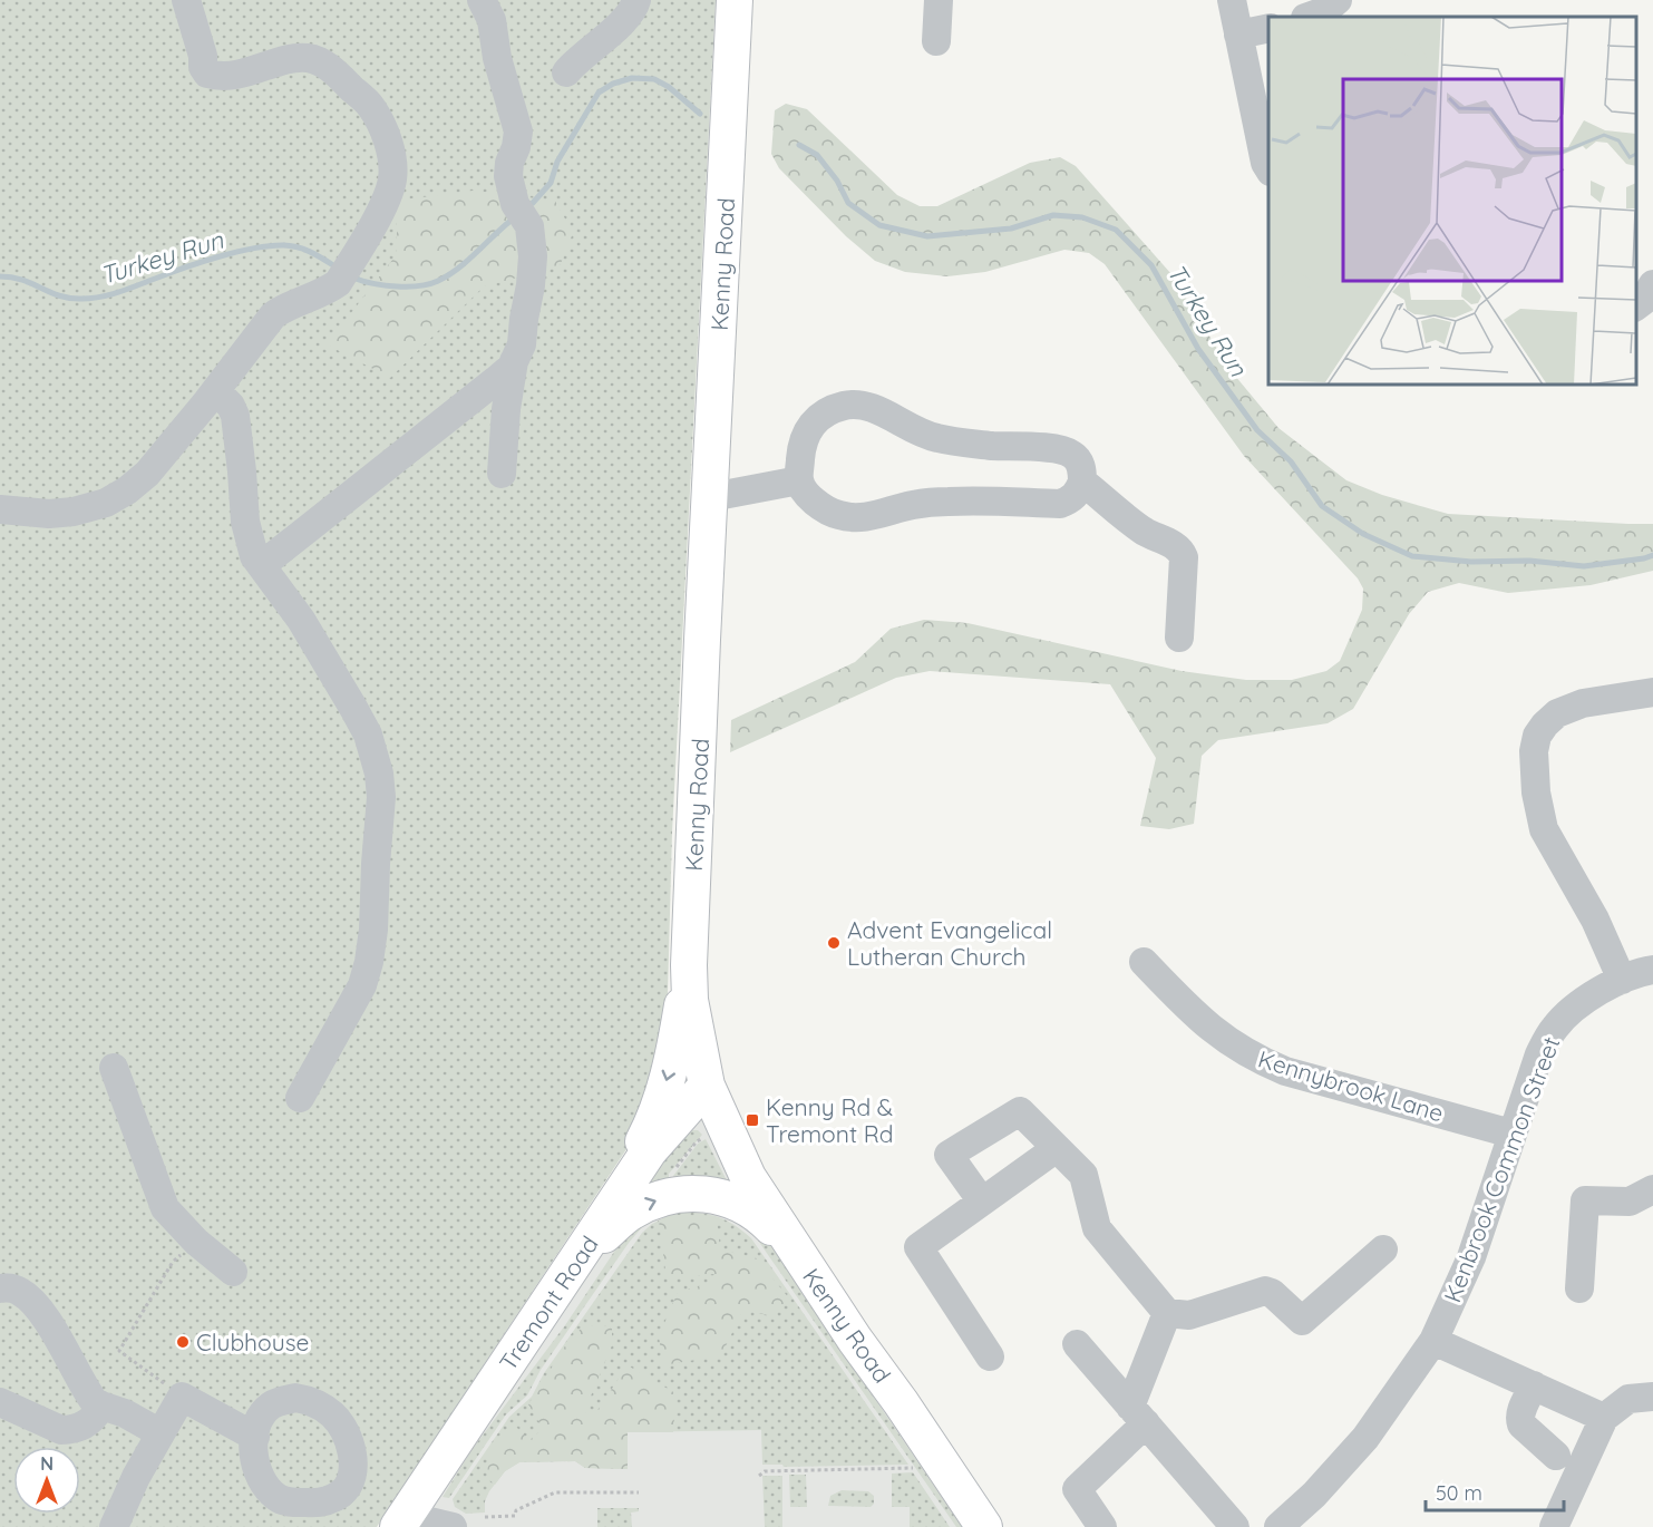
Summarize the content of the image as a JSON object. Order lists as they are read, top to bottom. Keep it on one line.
{"streets":{"main road":["Kenny Road","Tremont Road"],"street":["Kennybrook Lane","Kenbrook Common Street"]},"crossings":[["Kenny Road","Tremont Road"],["Kennybrook Lane","Kenbrook Common Street"]],"water":["Turkey Run"],"places":{"other":["Advent Evangelical Lutheran Church","Clubhouse"],"transit":["Kenny Rd & Tremont Rd"]},"scale_bar":"50 m","north":"top"}
